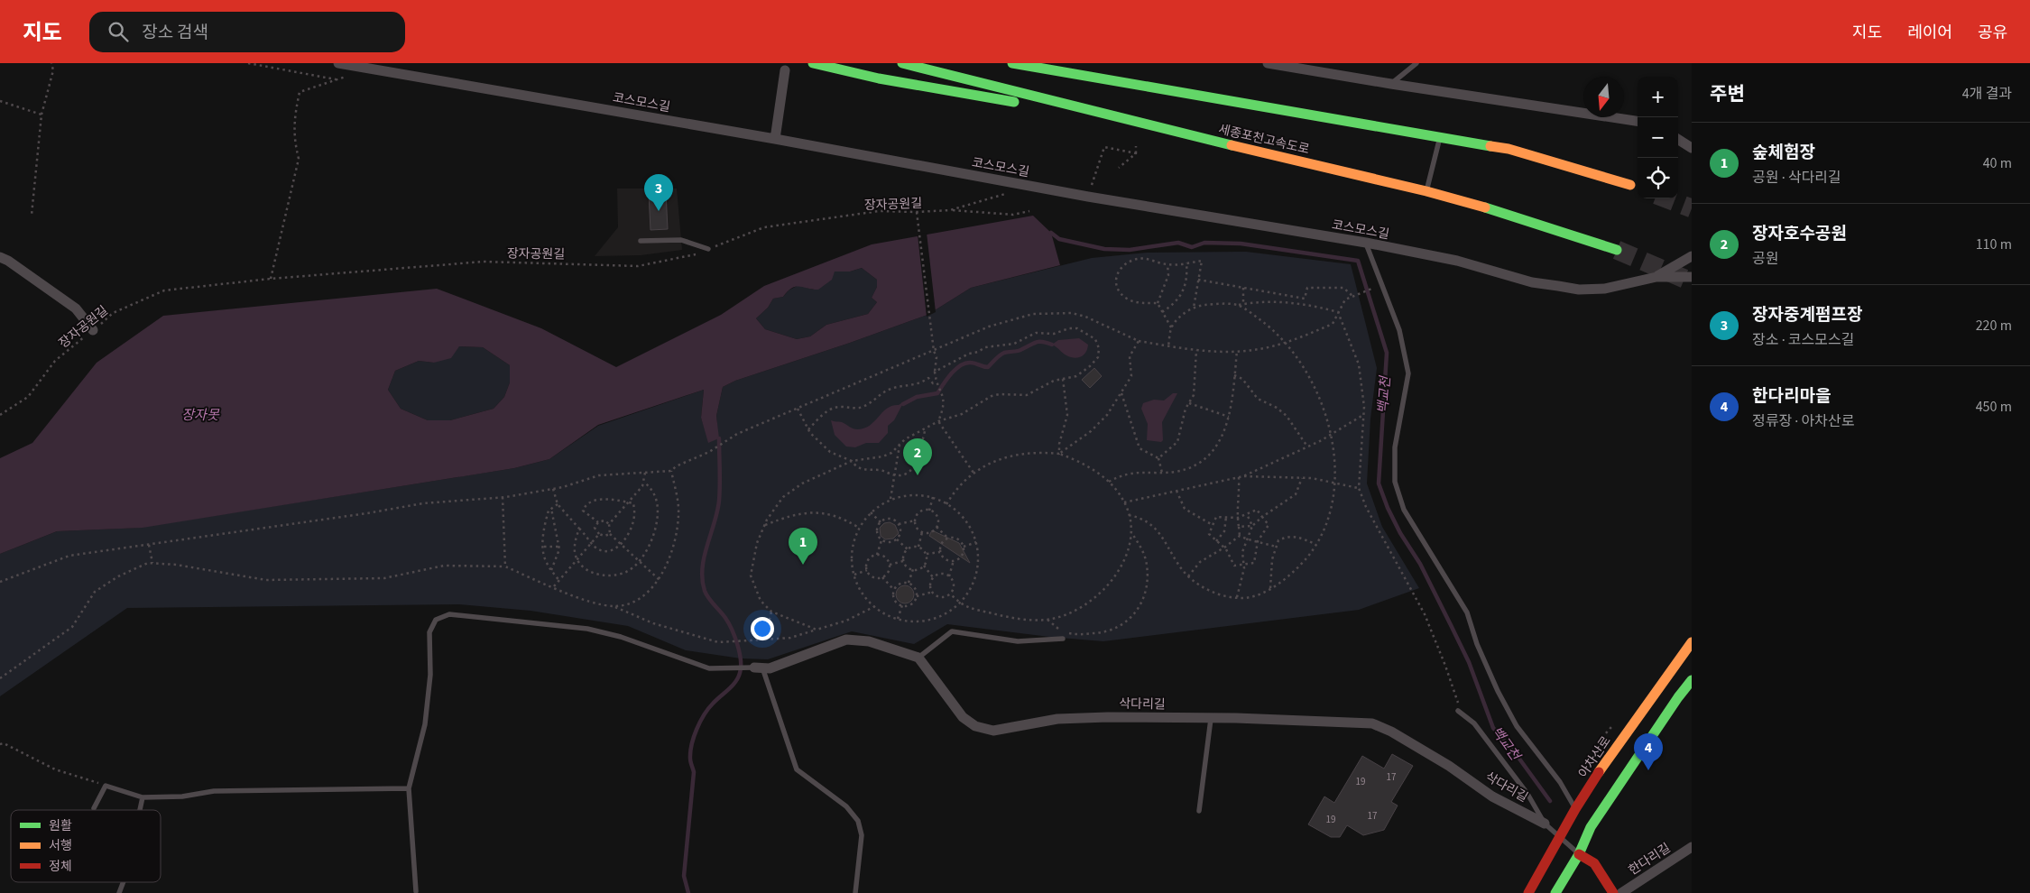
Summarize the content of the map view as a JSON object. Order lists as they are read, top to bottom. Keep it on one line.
{"streets":{"main road":["세종포천고속도로","아차산로"],"street":["코스모스길","삭다리길","한다리길"],"path":["장자공원길"]},"crossings":[["코스모스길","장자공원길"]],"water":["백교천","장자못"],"house_numbers":["17","19","17","19"],"legend":["원활","서행","정체"],"north":"bottom","page":{"header":"지도","search":"장소 검색","nav":["지도","레이어","공유"],"heading":["주변","4개 결과"],"map_buttons":["+","−"],"list":[{"mark":"1","name":"숲체험장","note":"공원 · 삭다리길","value":"40 m"},{"mark":"2","name":"장자호수공원","note":"공원","value":"110 m"},{"mark":"3","name":"장자중계펌프장","note":"장소 · 코스모스길","value":"220 m"},{"mark":"4","name":"한다리마을","note":"정류장 · 아차산로","value":"450 m"}],"pins":["3","2","1","4"]}}
